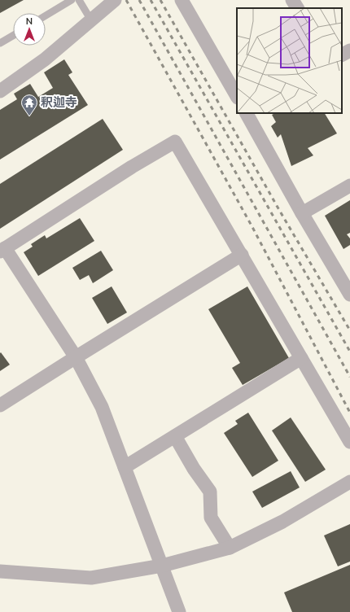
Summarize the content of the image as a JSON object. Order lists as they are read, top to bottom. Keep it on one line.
{"places":{"temple":["釈迦寺"]},"north":"top"}
